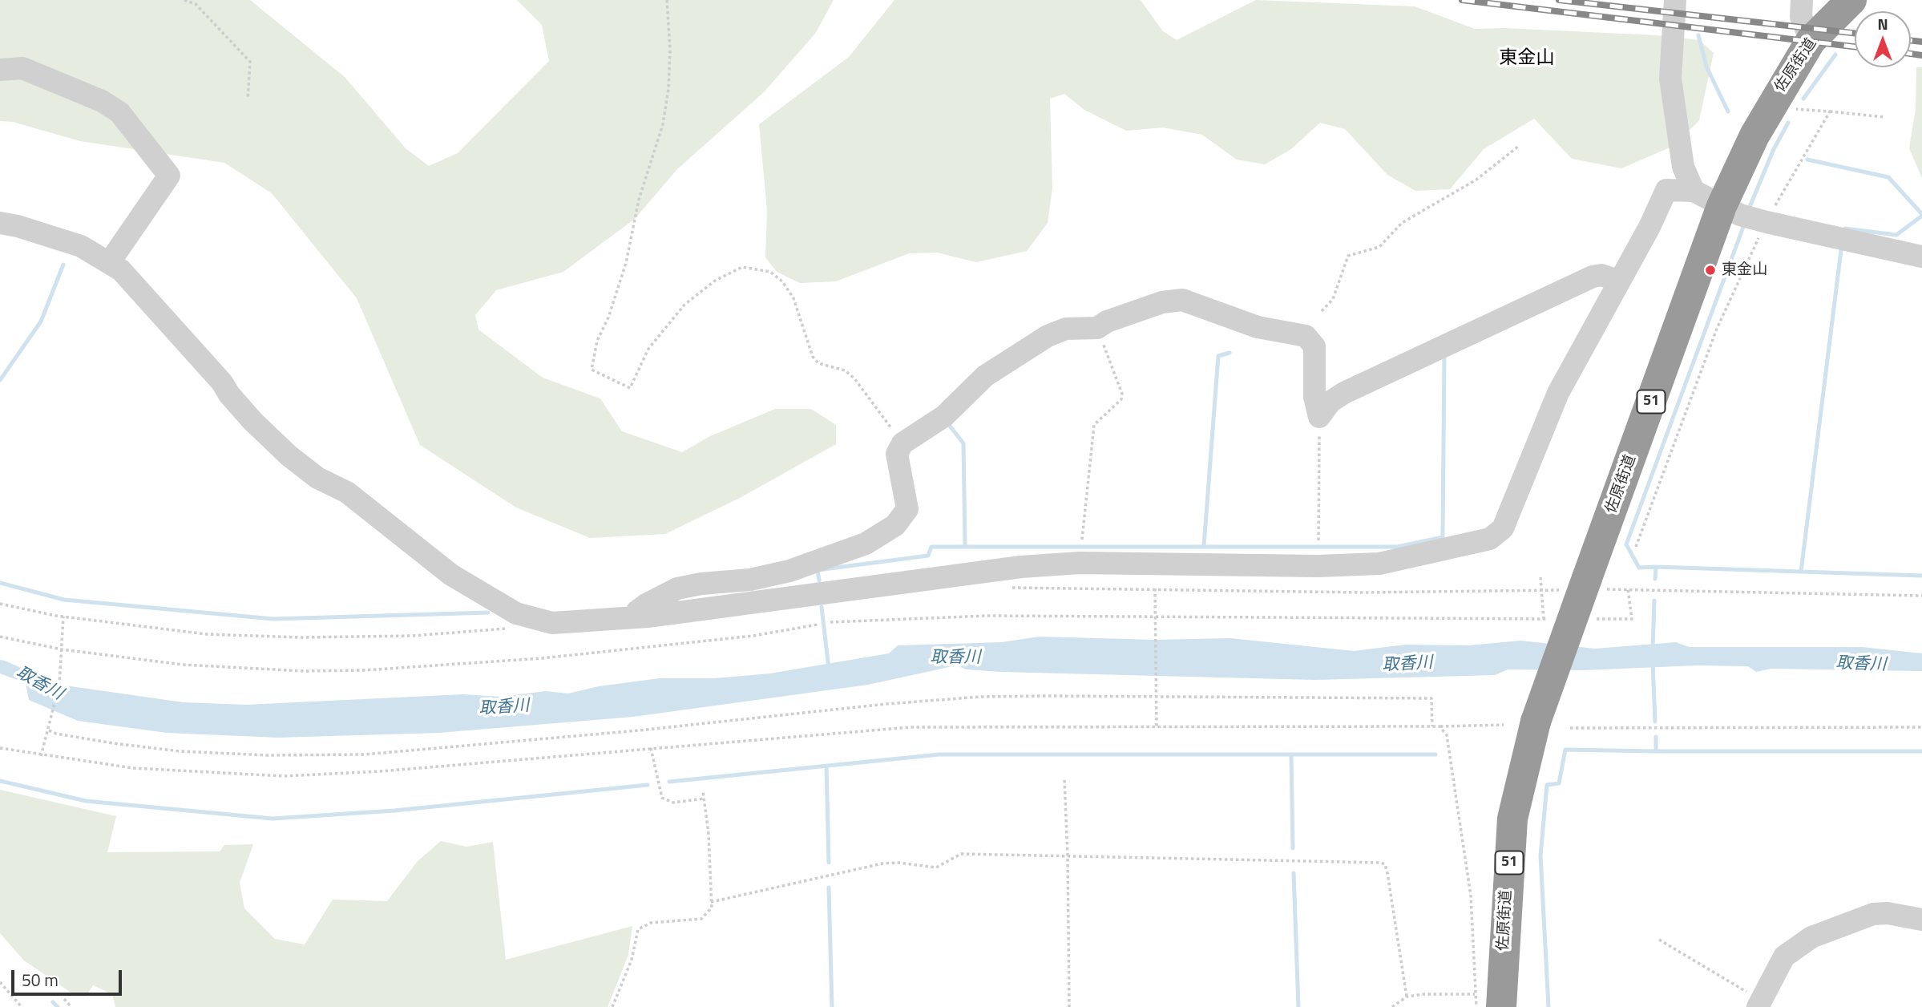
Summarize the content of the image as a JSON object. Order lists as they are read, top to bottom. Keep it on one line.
{"streets":{"highway":["佐原街道","51"]},"districts":["東金山"],"water":["取香川"],"places":["東金山"],"scale_bar":"50 m","north":"top"}
